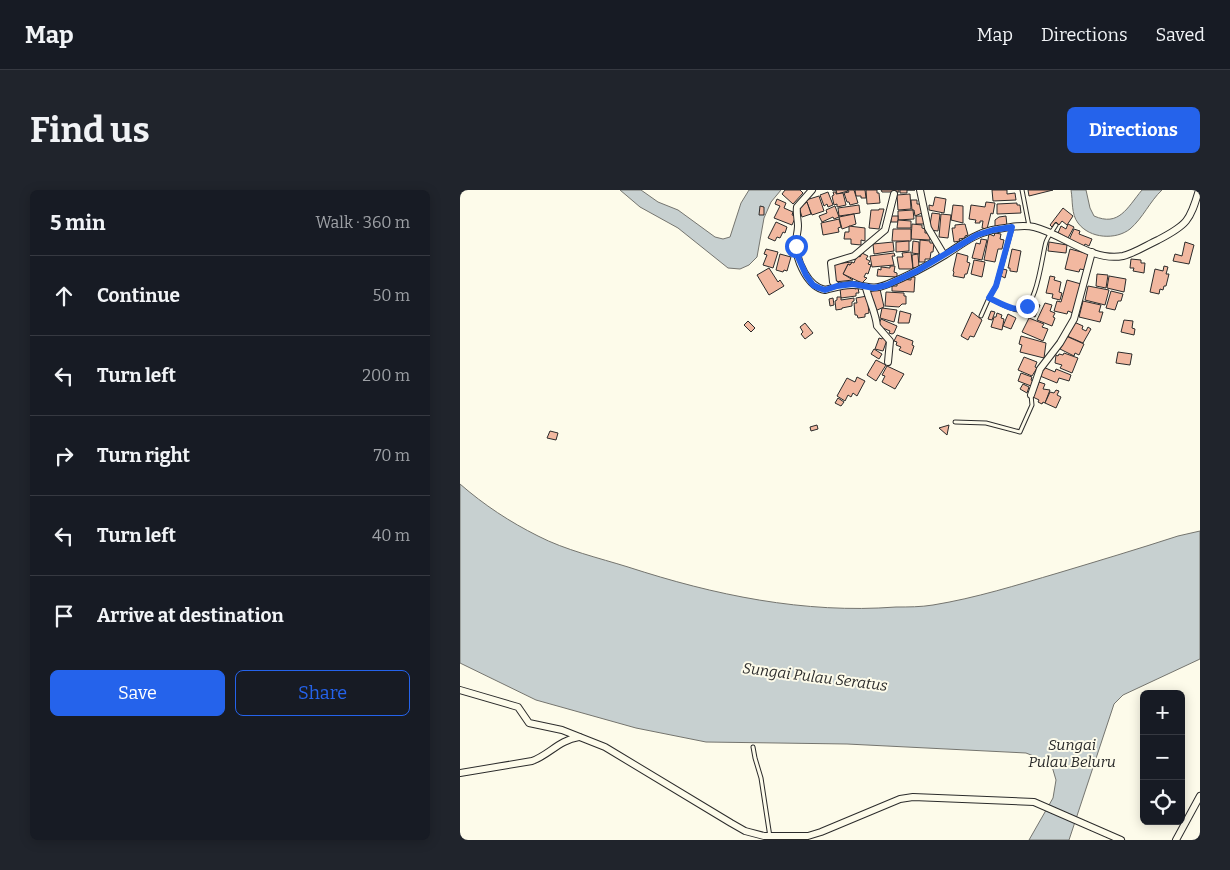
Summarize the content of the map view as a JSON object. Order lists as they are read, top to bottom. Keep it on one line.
{"water":["Sungai Pulau Seratus","Sungai Pulau Beluru"],"page":{"header":"Map","nav":["Map","Directions","Saved"],"buttons":["Directions",["Save","Share"]],"title":"Find us","heading":["5 min","Walk · 360 m"],"list":[["Continue","50 m"],["Turn left","200 m"],["Turn right","70 m"],["Turn left","40 m"],"Arrive at destination"],"map_buttons":["+","−"]}}
